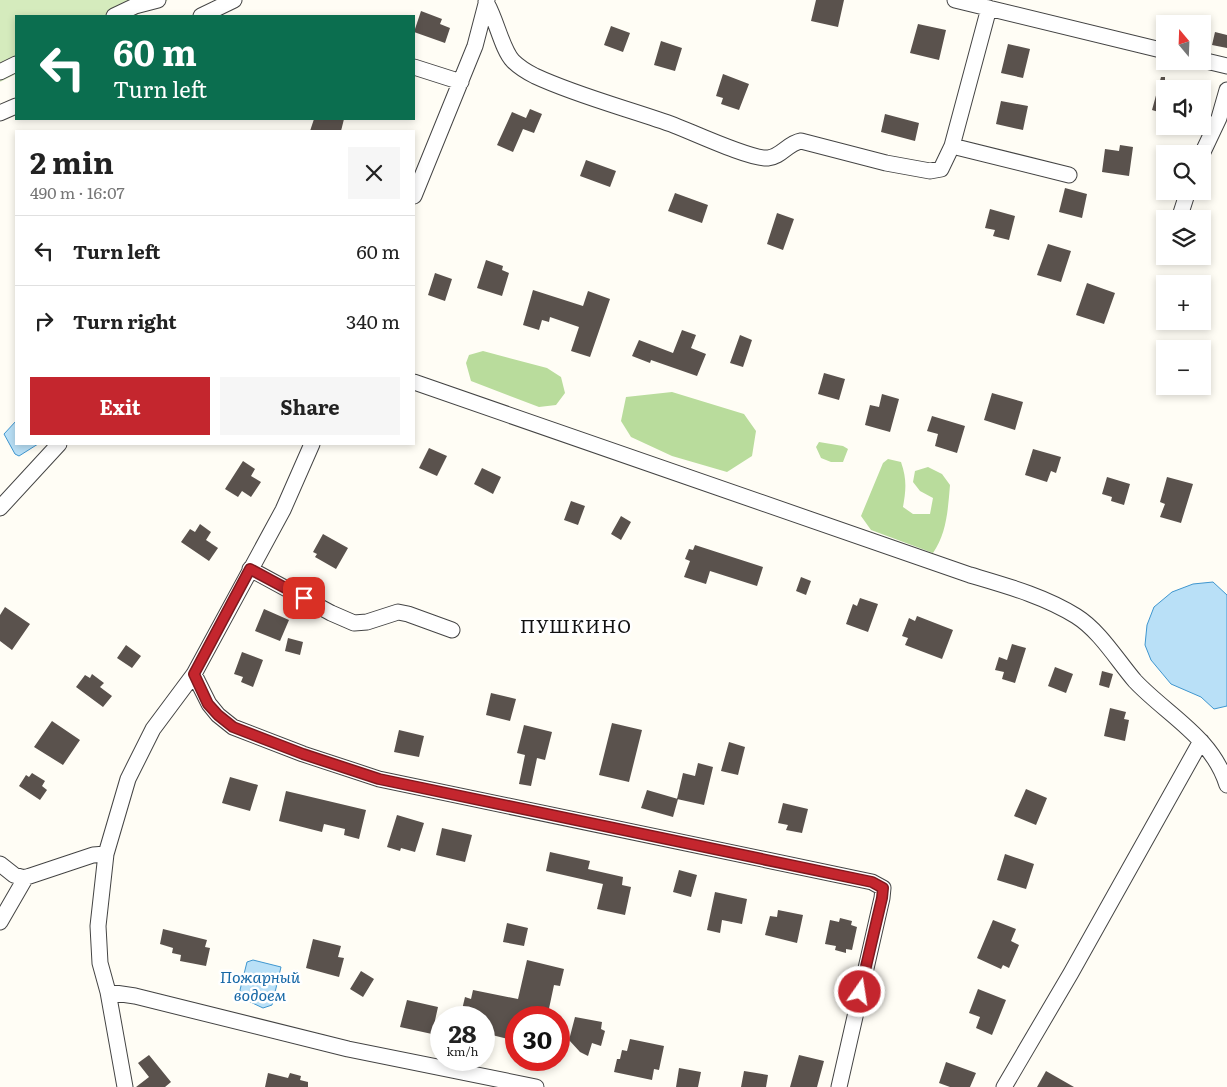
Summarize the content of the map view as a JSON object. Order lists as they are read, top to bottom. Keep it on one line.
{"districts":["ПУШКИНО"],"water":["Пожарный водоем"],"north":"top","page":{"map_buttons":["+","−"],"turn":["60 m","Turn left"],"heading":["2 min","490 m · 16:07"],"list":[{"name":"Turn left","value":"60 m"},{"name":"Turn right","value":"340 m"}],"buttons":["Exit","Share"],"speed":"28 km/h","limit":"30"}}
